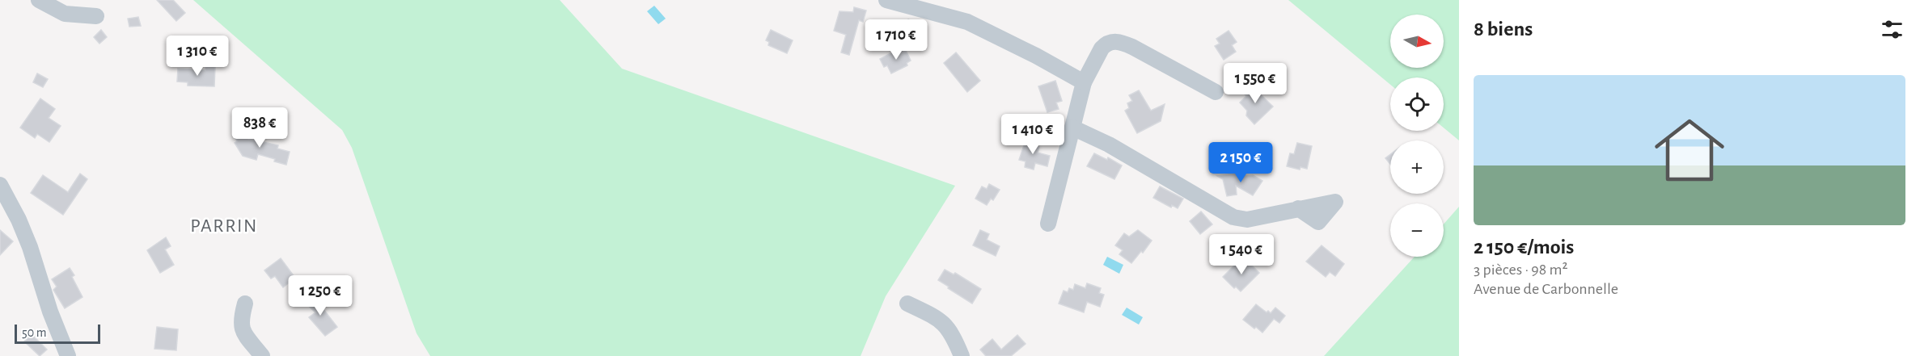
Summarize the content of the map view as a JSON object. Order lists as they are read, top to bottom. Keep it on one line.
{"districts":["PARRIN"],"scale_bar":"50 m","north":"right","page":{"heading":"8 biens","map_buttons":["+","−"],"price":["1 710 €","1 310 €","1 550 €","838 €","1 410 €","2 150 €","1 540 €","1 250 €"],"list":[{"name":"2 150 €/mois","note":"3 pièces · 98 m² · Avenue de Carbonnelle"}],"scale":"50 m"}}
